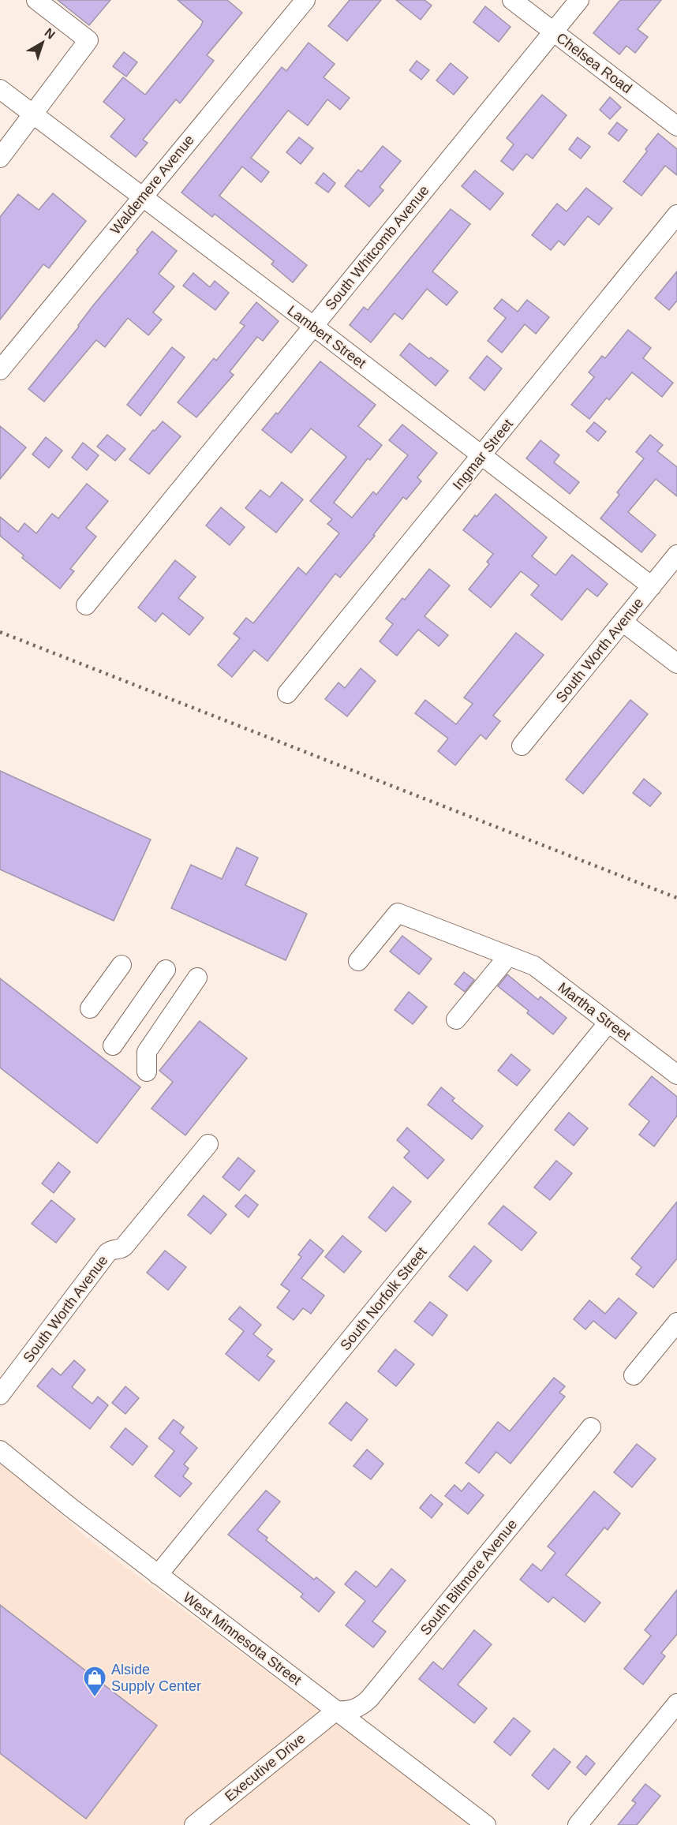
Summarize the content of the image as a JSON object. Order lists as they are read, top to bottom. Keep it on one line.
{"streets":{"street":["Chelsea Road","Waldemere Avenue","South Whitcomb Avenue","Lambert Street","Ingmar Street","South Worth Avenue","Martha Street","South Norfolk Street","South Biltmore Avenue","West Minnesota Street","Executive Drive"]},"crossings":[["Chelsea Road","South Whitcomb Avenue"],["Waldemere Avenue","Lambert Street"],["South Whitcomb Avenue","Lambert Street"],["Lambert Street","Ingmar Street"],["Lambert Street","South Worth Avenue"],["Martha Street","South Norfolk Street"],["South Norfolk Street","West Minnesota Street"],["South Biltmore Avenue","West Minnesota Street"],["South Biltmore Avenue","Executive Drive"],["West Minnesota Street","Executive Drive"]],"places":{"shop":["Alside Supply Center"]},"north":"top right"}
